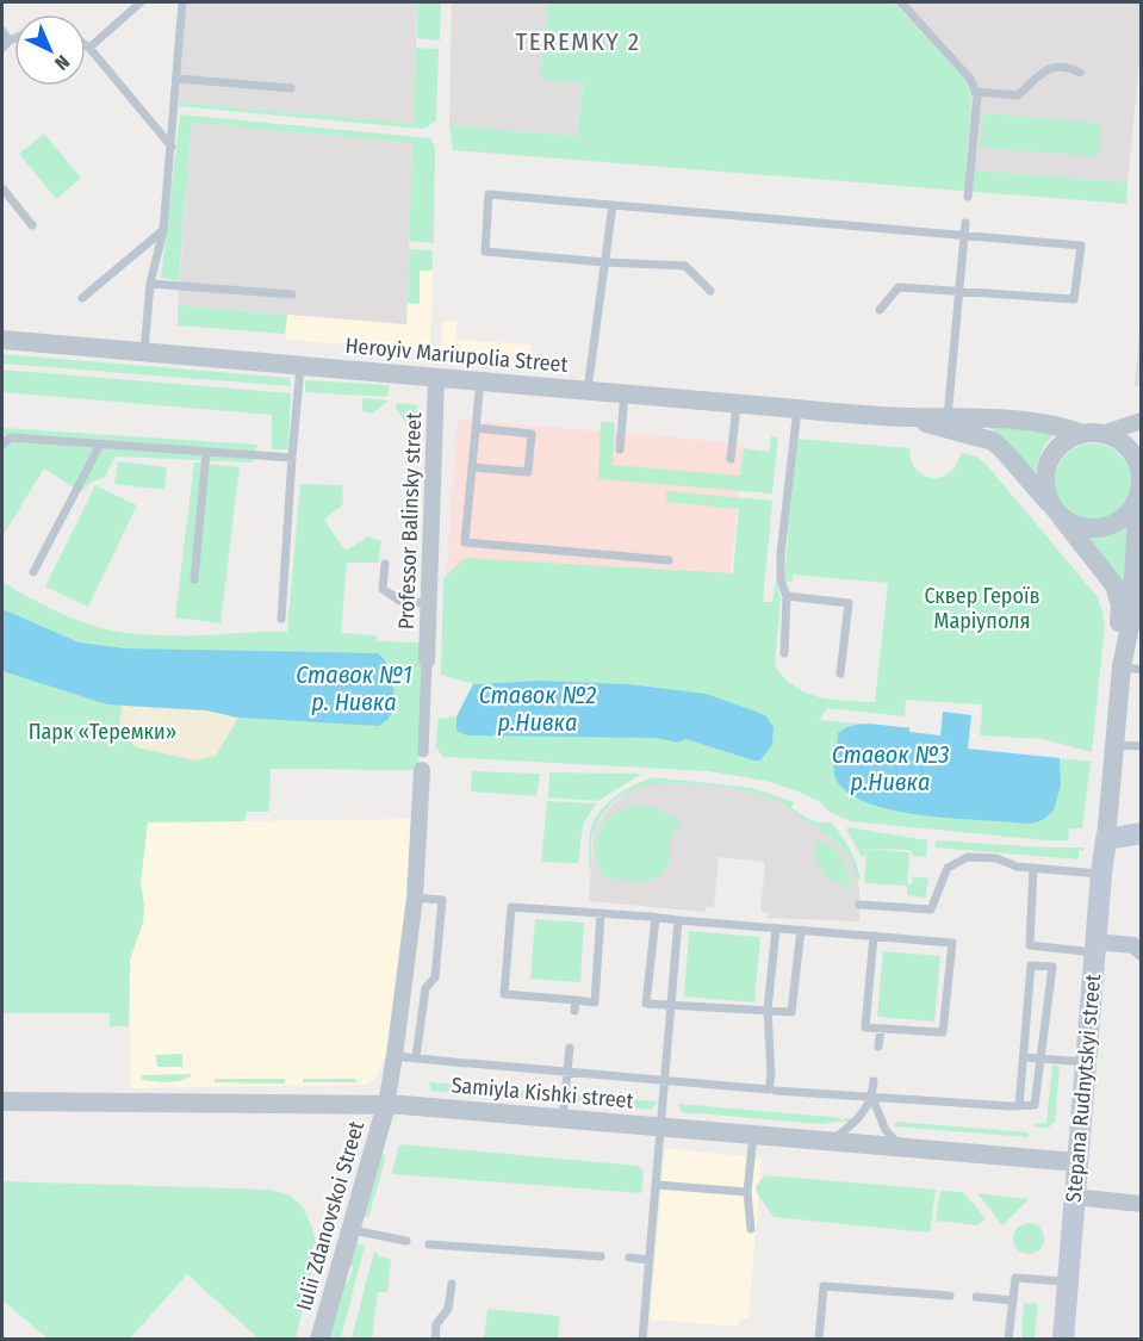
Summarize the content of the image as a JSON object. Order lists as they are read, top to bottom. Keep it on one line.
{"streets":{"main road":["Stepana Rudnytskyi street"],"street":["Heroyiv Mariupolia Street","Professor Balinsky street","Samiyla Kishki street","Iulii Zdanovskoi Street"]},"crossings":[["Heroyiv Mariupolia Street","Professor Balinsky street"],["Professor Balinsky street","Samiyla Kishki street"],["Professor Balinsky street","Iulii Zdanovskoi Street"],["Stepana Rudnytskyi street","Samiyla Kishki street"],["Samiyla Kishki street","Iulii Zdanovskoi Street"]],"districts":["TEREMKY 2"],"water":["Ставок №1 р. Нивка","Ставок №2 р.Нивка","Ставок №3 р.Нивка"],"parks":["Сквер Героїв Маріуполя","Парк «Теремки»"],"north":"bottom right"}
